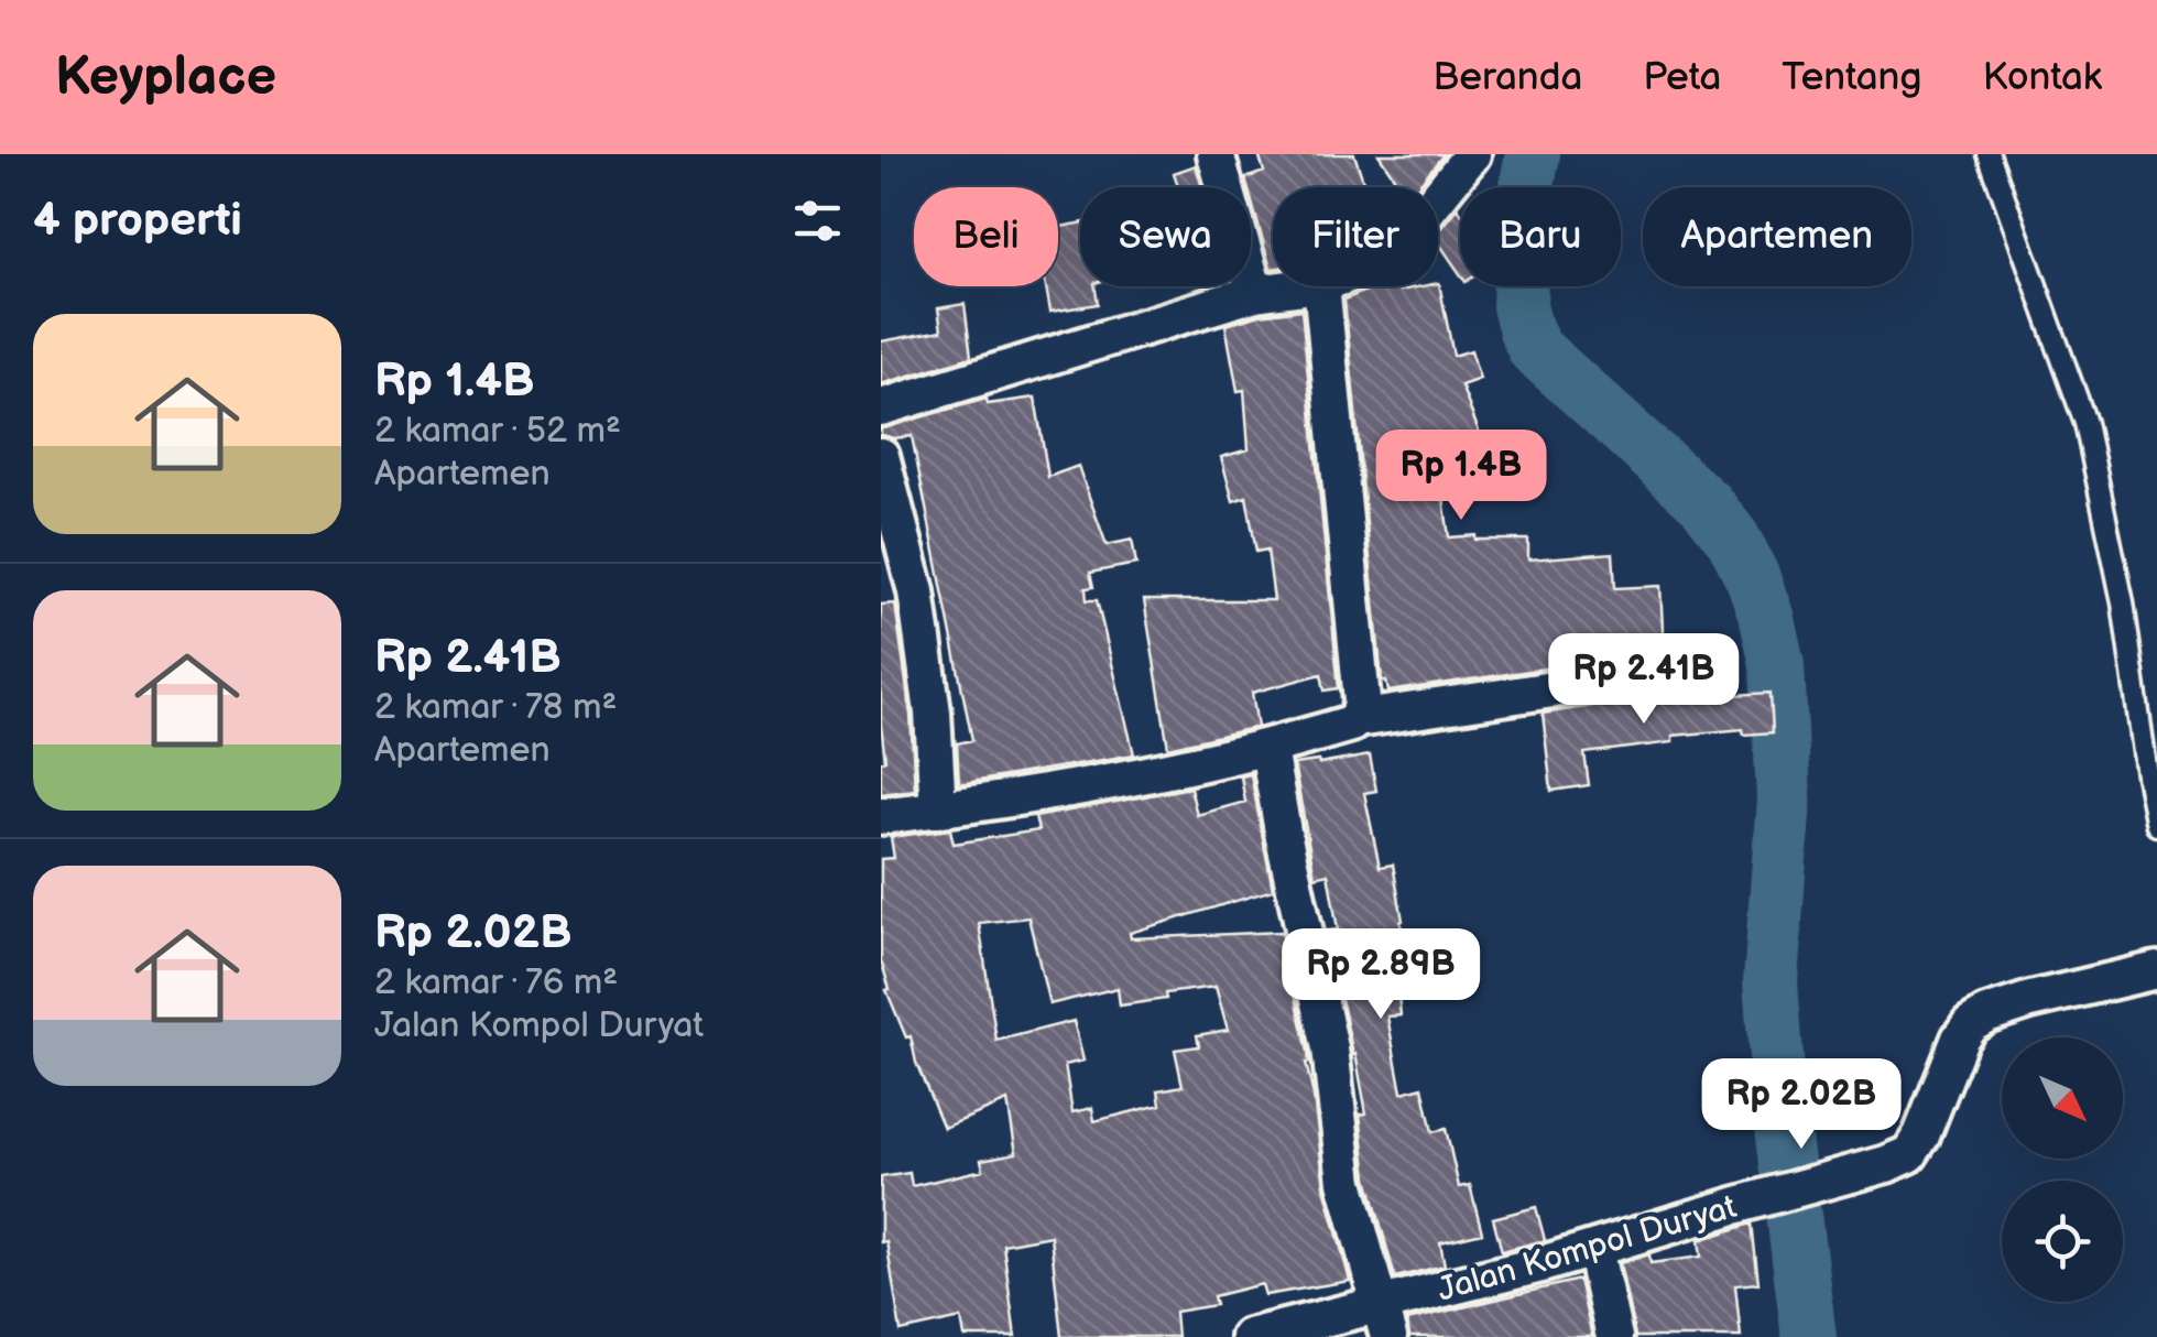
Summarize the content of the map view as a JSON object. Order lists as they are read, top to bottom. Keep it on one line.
{"streets":{"street":["Jalan Kompol Duryat"]},"north":"bottom right","page":{"header":"Keyplace","nav":["Beranda","Peta","Tentang","Kontak"],"heading":"4 properti","chip":["Beli","Sewa","Filter","Baru","Apartemen"],"list":[{"name":"Rp 1.4B","note":"2 kamar · 52 m² · Apartemen"},{"name":"Rp 2.41B","note":"2 kamar · 78 m² · Apartemen"},{"name":"Rp 2.02B","note":"2 kamar · 76 m² · Jalan Kompol Duryat"}],"price":["Rp 1.4B","Rp 2.41B","Rp 2.89B","Rp 2.02B"]}}
